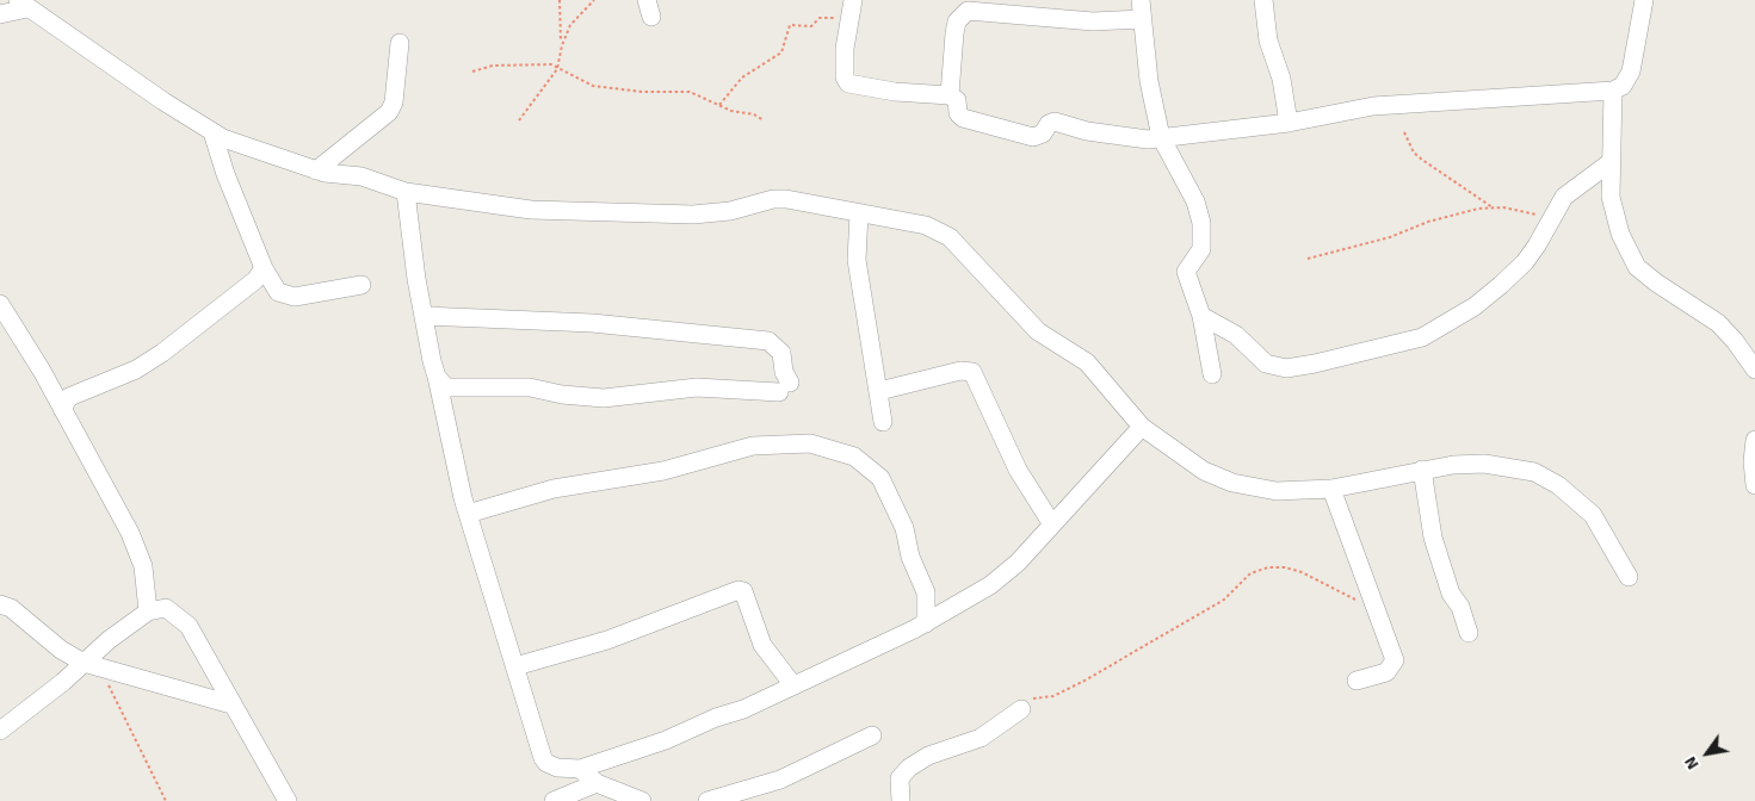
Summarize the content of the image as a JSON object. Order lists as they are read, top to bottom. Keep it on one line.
{"north":"bottom left"}
